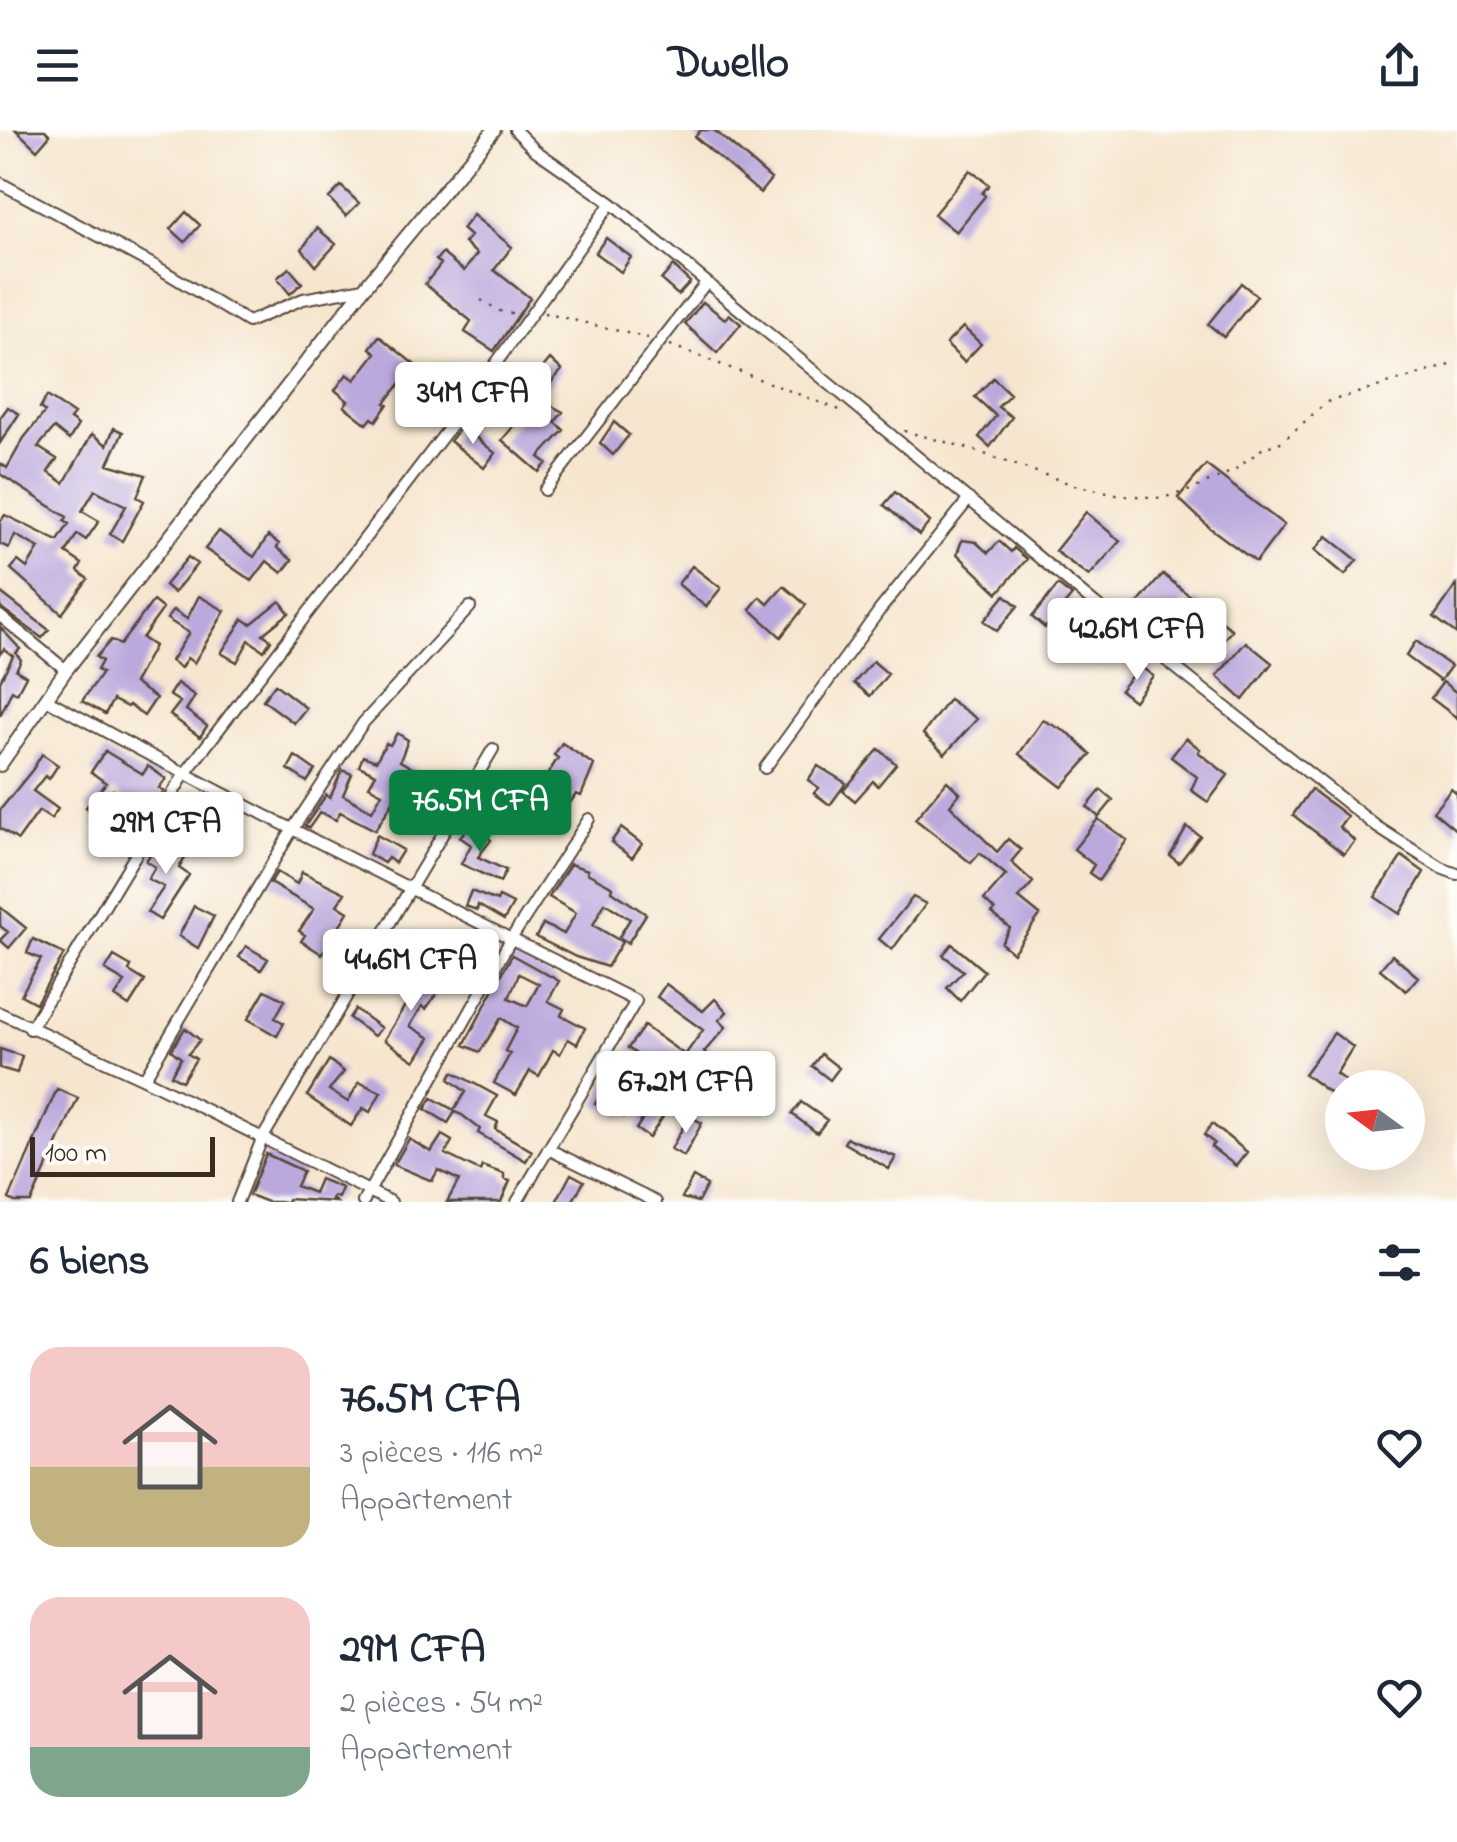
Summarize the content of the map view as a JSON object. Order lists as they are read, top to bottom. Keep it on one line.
{"scale_bar":"100 m","north":"left","page":{"header":"Dwello","price":["34M CFA","42.6M CFA","76.5M CFA","29M CFA","44.6M CFA","67.2M CFA"],"scale":"100 m","heading":"6 biens","list":[{"name":"76.5M CFA","note":"3 pièces · 116 m² · Appartement"},{"name":"29M CFA","note":"2 pièces · 54 m² · Appartement"}]}}
